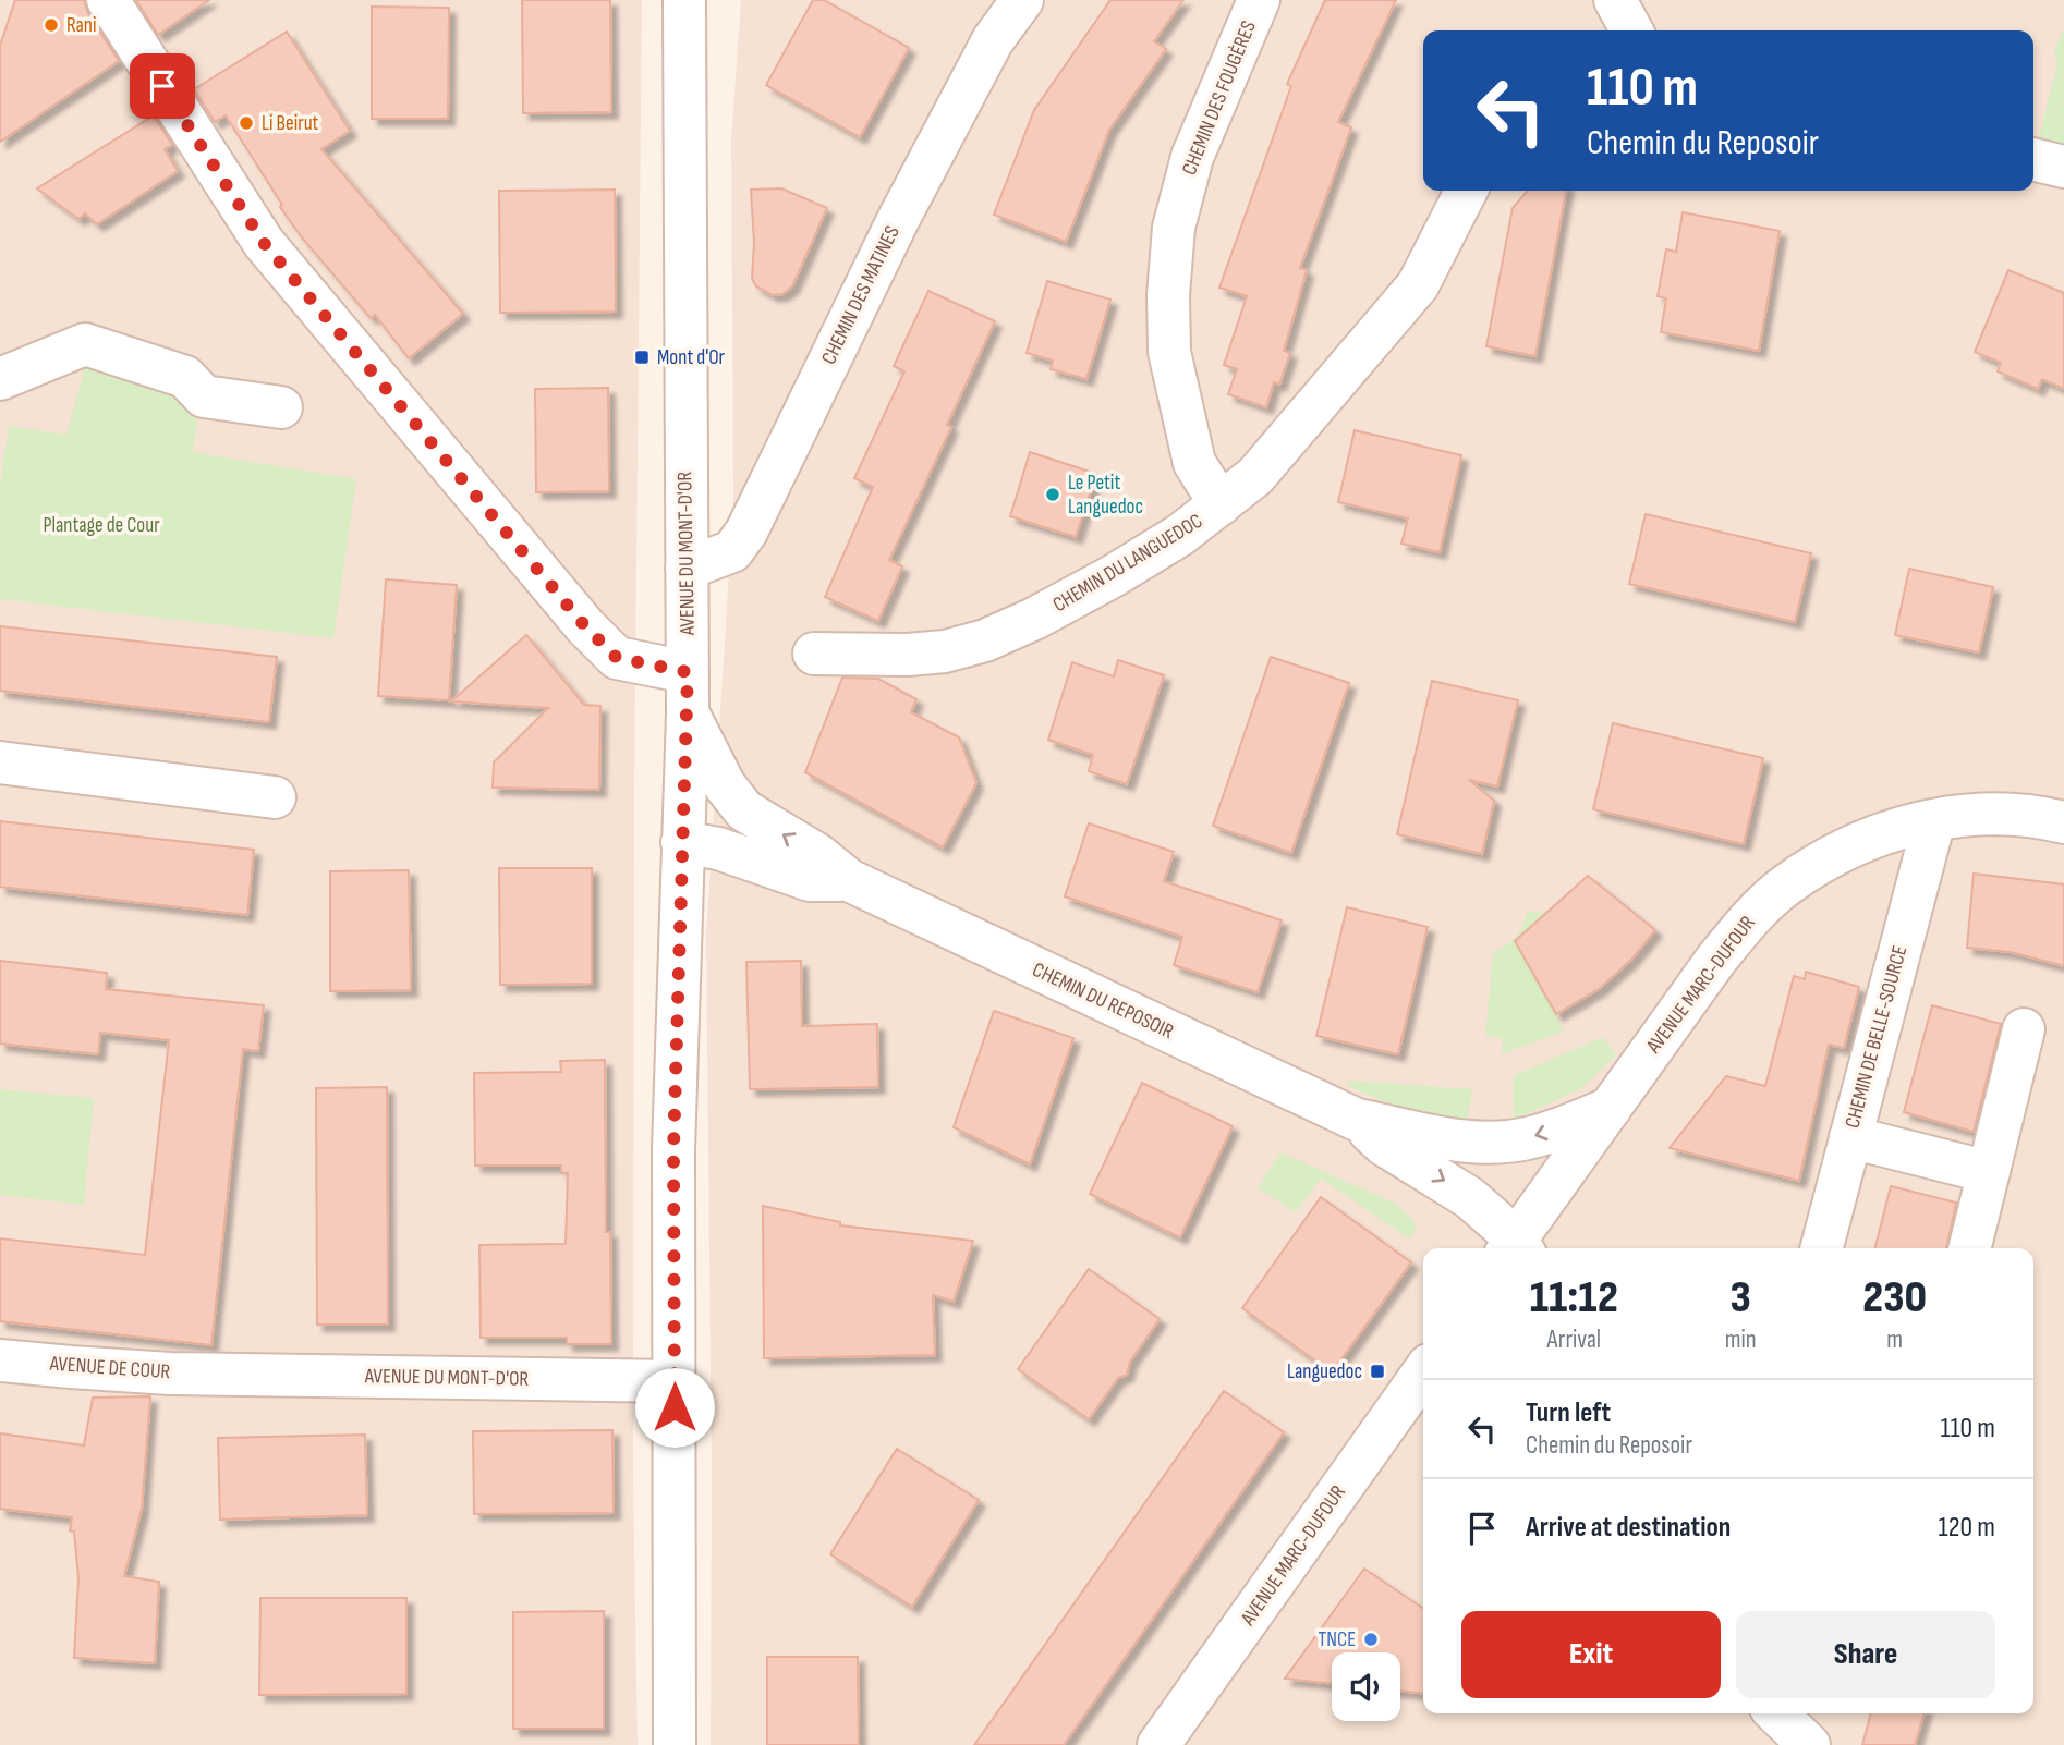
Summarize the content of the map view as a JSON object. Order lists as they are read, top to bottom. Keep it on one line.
{"streets":{"street":["CHEMIN DES FOUGÈRES","CHEMIN DES MATINES","AVENUE DU MONT-D'OR","CHEMIN DU LANGUEDOC","AVENUE MARC-DUFOUR","CHEMIN DU REPOSOIR","CHEMIN DE BELLE-SOURCE","AVENUE DE COUR"]},"crossings":[["CHEMIN DES FOUGÈRES","CHEMIN DU LANGUEDOC"],["CHEMIN DES MATINES","AVENUE DU MONT-D'OR"],["AVENUE DU MONT-D'OR","CHEMIN DU REPOSOIR"],["AVENUE DU MONT-D'OR","AVENUE DE COUR"],["AVENUE MARC-DUFOUR","CHEMIN DU REPOSOIR"],["AVENUE MARC-DUFOUR","CHEMIN DE BELLE-SOURCE"]],"parks":["Plantage de Cour"],"places":{"other":["Rani","Li Beirut","Le Petit Languedoc","TNCE"],"transit":["Mont d'Or","Languedoc"]},"page":{"turn":["110 m","Chemin du Reposoir"],"eta":["11:12","Arrival","3","min","230","m"],"list":[{"name":"Turn left","note":"Chemin du Reposoir","value":"110 m"},{"name":"Arrive at destination","value":"120 m"}],"buttons":["Exit","Share"]}}
